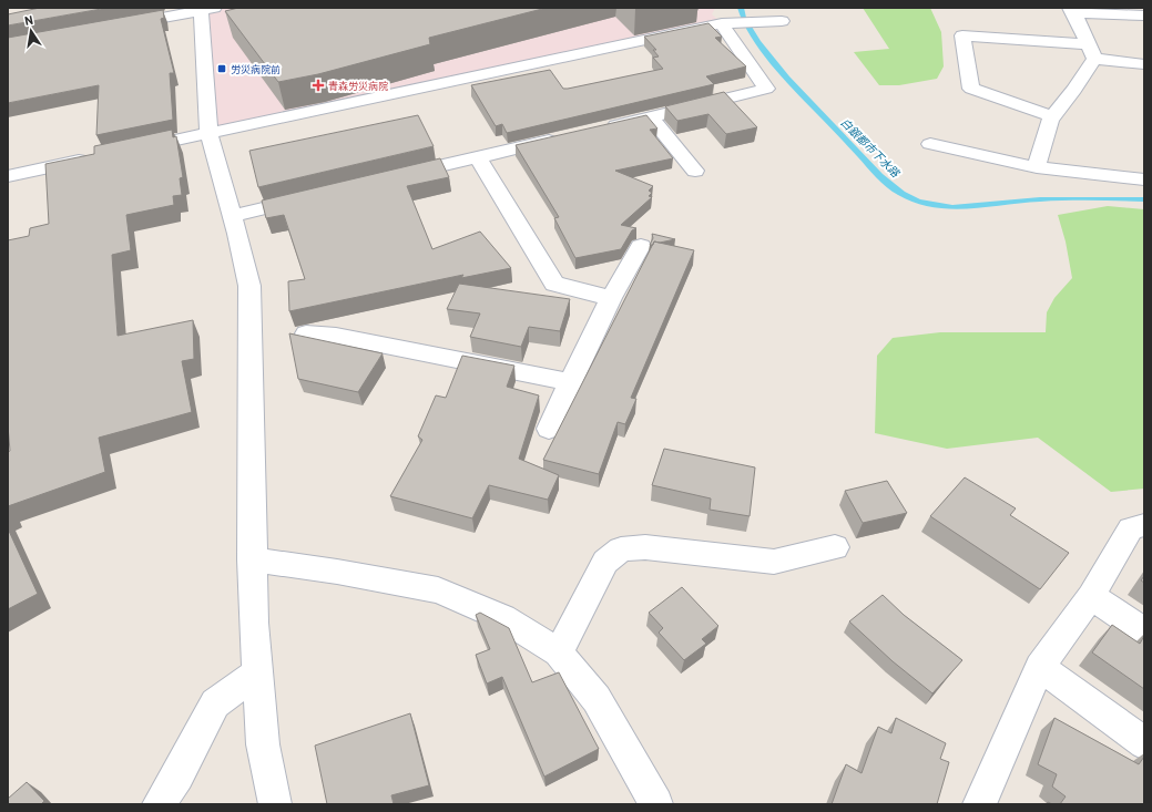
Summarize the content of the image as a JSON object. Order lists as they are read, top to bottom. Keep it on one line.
{"water":["白銀都市下水路"],"places":{"transit":["労災病院前"],"health":["青森労災病院"]},"north":"top"}
